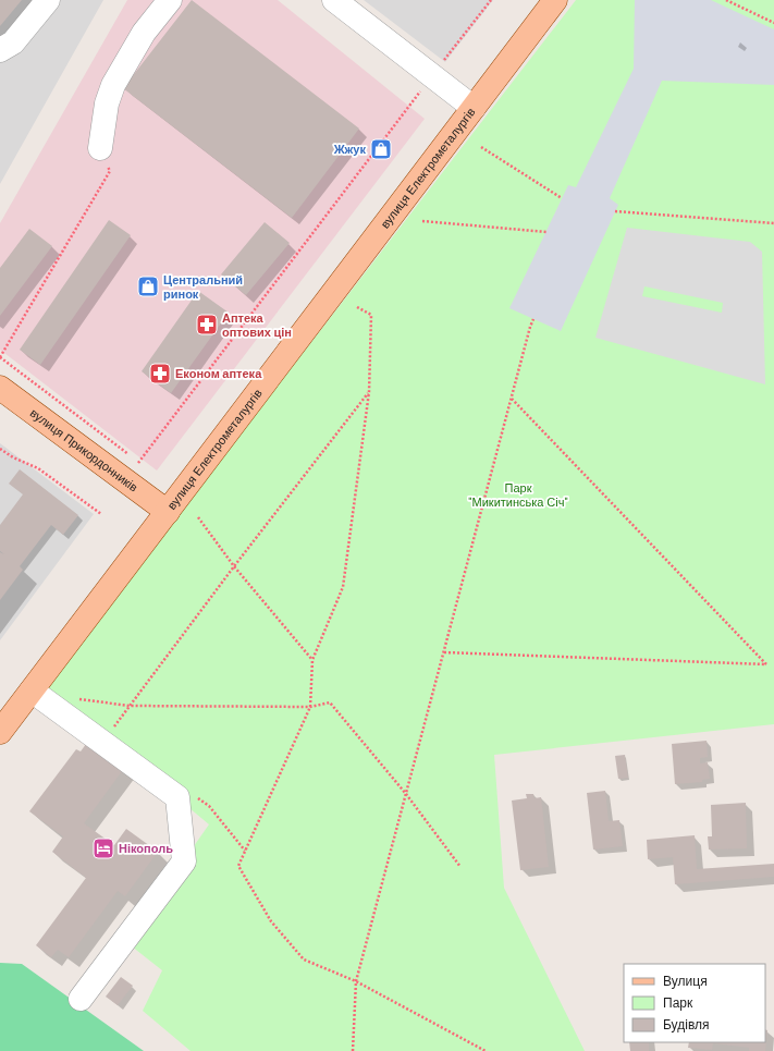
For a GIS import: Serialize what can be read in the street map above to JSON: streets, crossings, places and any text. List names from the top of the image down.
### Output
{
  "streets": {
    "main road": ["вулиця Електрометалургів", "вулиця Прикордонників"]
  },
  "crossings": [
    ["вулиця Електрометалургів", "вулиця Прикордонників"]
  ],
  "parks": ["Парк \"Микитинська Січ\""],
  "places": {
    "shop": ["Жжук", "Центральний ринок"],
    "pharmacy": ["Аптека оптових цін", "Економ аптека"],
    "hotel": ["Нікополь"]
  },
  "legend": ["Вулиця", "Парк", "Будівля"]
}
